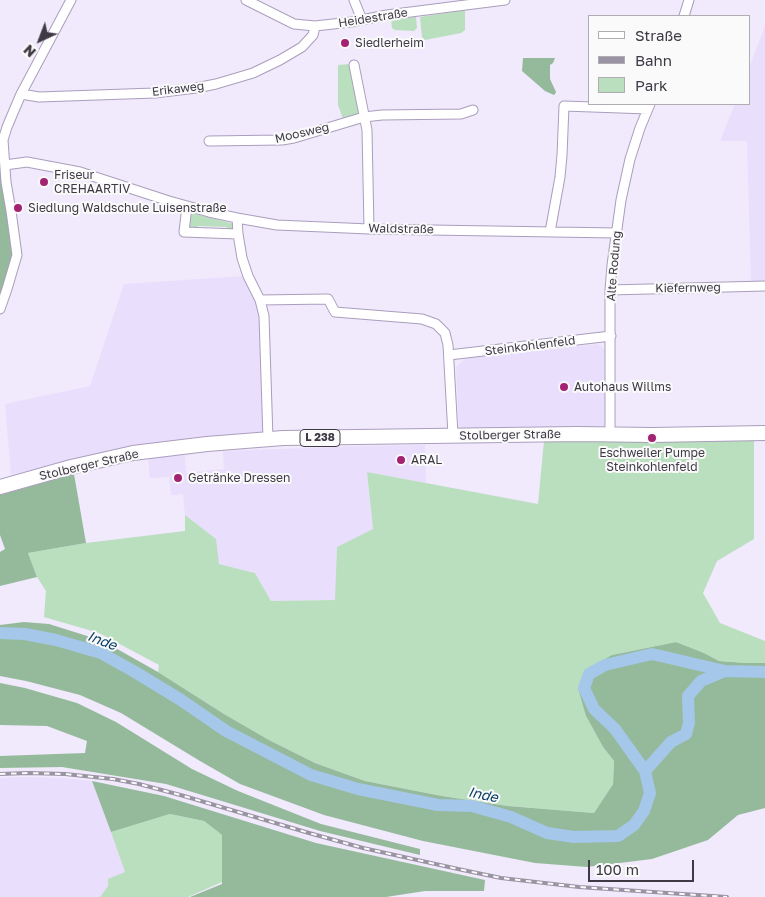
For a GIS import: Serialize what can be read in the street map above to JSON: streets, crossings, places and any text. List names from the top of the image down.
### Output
{
  "streets": {
    "main road": ["Stolberger Straße", "L 238"],
    "street": [
      "Heidestraße",
      "Erikaweg",
      "Moosweg",
      "Waldstraße",
      "Alte Rodung",
      "Kiefernweg",
      "Steinkohlenfeld"
    ]
  },
  "crossings": [
    ["Heidestraße", "Erikaweg"],
    ["Waldstraße", "Alte Rodung"],
    ["Alte Rodung", "Kiefernweg"],
    ["Alte Rodung", "Steinkohlenfeld"],
    ["Alte Rodung", "Stolberger Straße"]
  ],
  "water": ["Inde"],
  "places": [
    "Siedlerheim",
    "Friseur CREHAARTIV",
    "Siedlung Waldschule Luisenstraße",
    "Autohaus Willms",
    "Eschweiler Pumpe Steinkohlenfeld",
    "ARAL",
    "Getränke Dressen"
  ],
  "legend": ["Straße", "Bahn", "Park"],
  "scale_bar": "100 m",
  "north": "bottom left"
}
